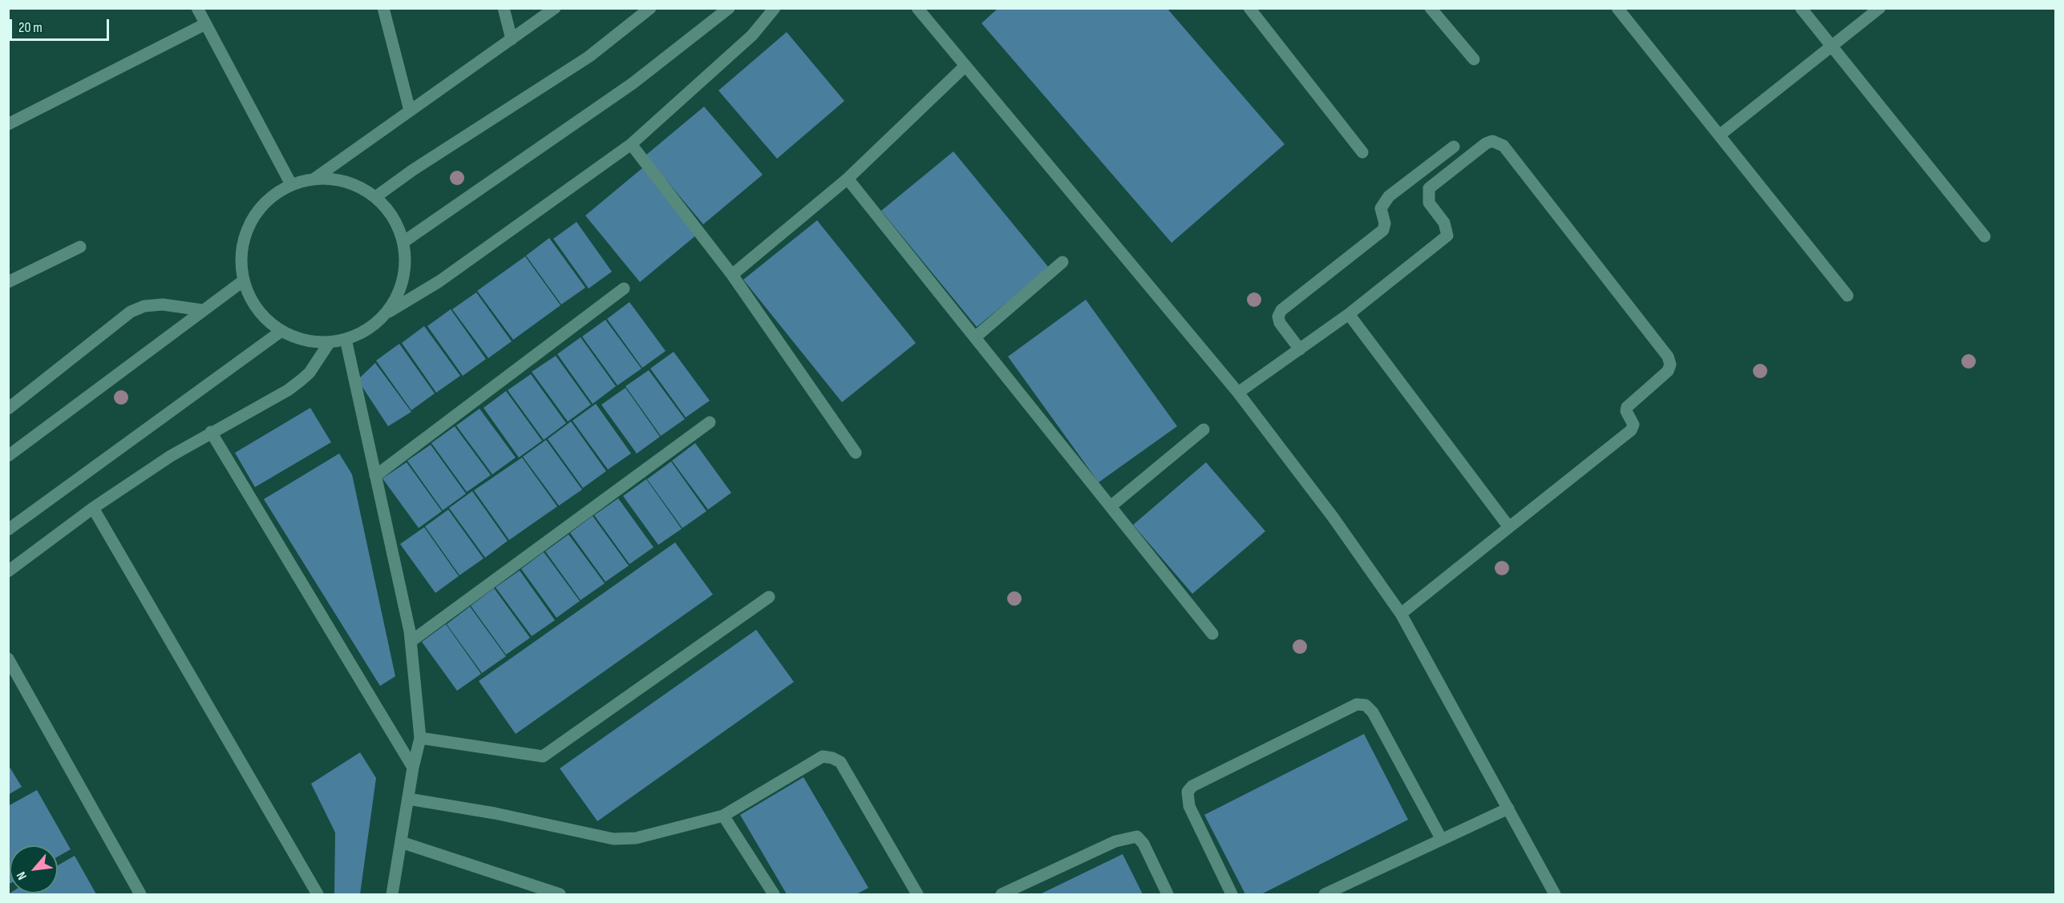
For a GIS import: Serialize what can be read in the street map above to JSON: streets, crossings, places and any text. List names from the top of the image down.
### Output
{
  "scale_bar": "20 m",
  "north": "bottom left"
}
